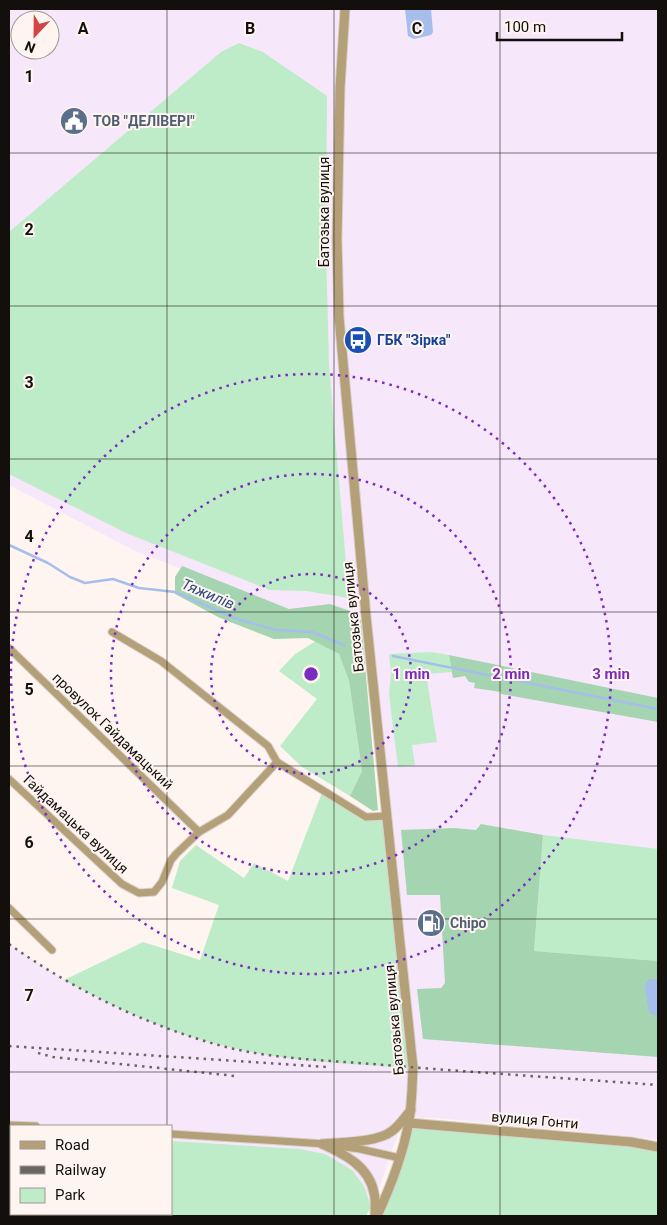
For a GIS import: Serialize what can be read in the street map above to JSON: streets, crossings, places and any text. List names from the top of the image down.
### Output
{
  "streets": {
    "street": [
      "Батозька вулиця",
      "провулок Гайдамацький",
      "Гайдамацька вулиця",
      "вулиця Гонти"
    ]
  },
  "crossings": [
    ["Батозька вулиця", "вулиця Гонти"],
    ["провулок Гайдамацький", "Гайдамацька вулиця"]
  ],
  "water": ["Тяжилів"],
  "places": {
    "public building": ["ТОВ \"ДЕЛІВЕРІ\""],
    "bus stop": ["ГБК \"Зірка\""],
    "fuel station": ["Chipo"]
  },
  "legend": ["Road", "Railway", "Park"],
  "scale_bar": "100 m",
  "north": "bottom",
  "grid": {
    "columns": ["A", "B", "C"],
    "rows": [
      "1",
      "2",
      "3",
      "4",
      "5",
      "6",
      "7"
    ]
  },
  "rings": ["1 min", "2 min", "3 min"]
}
